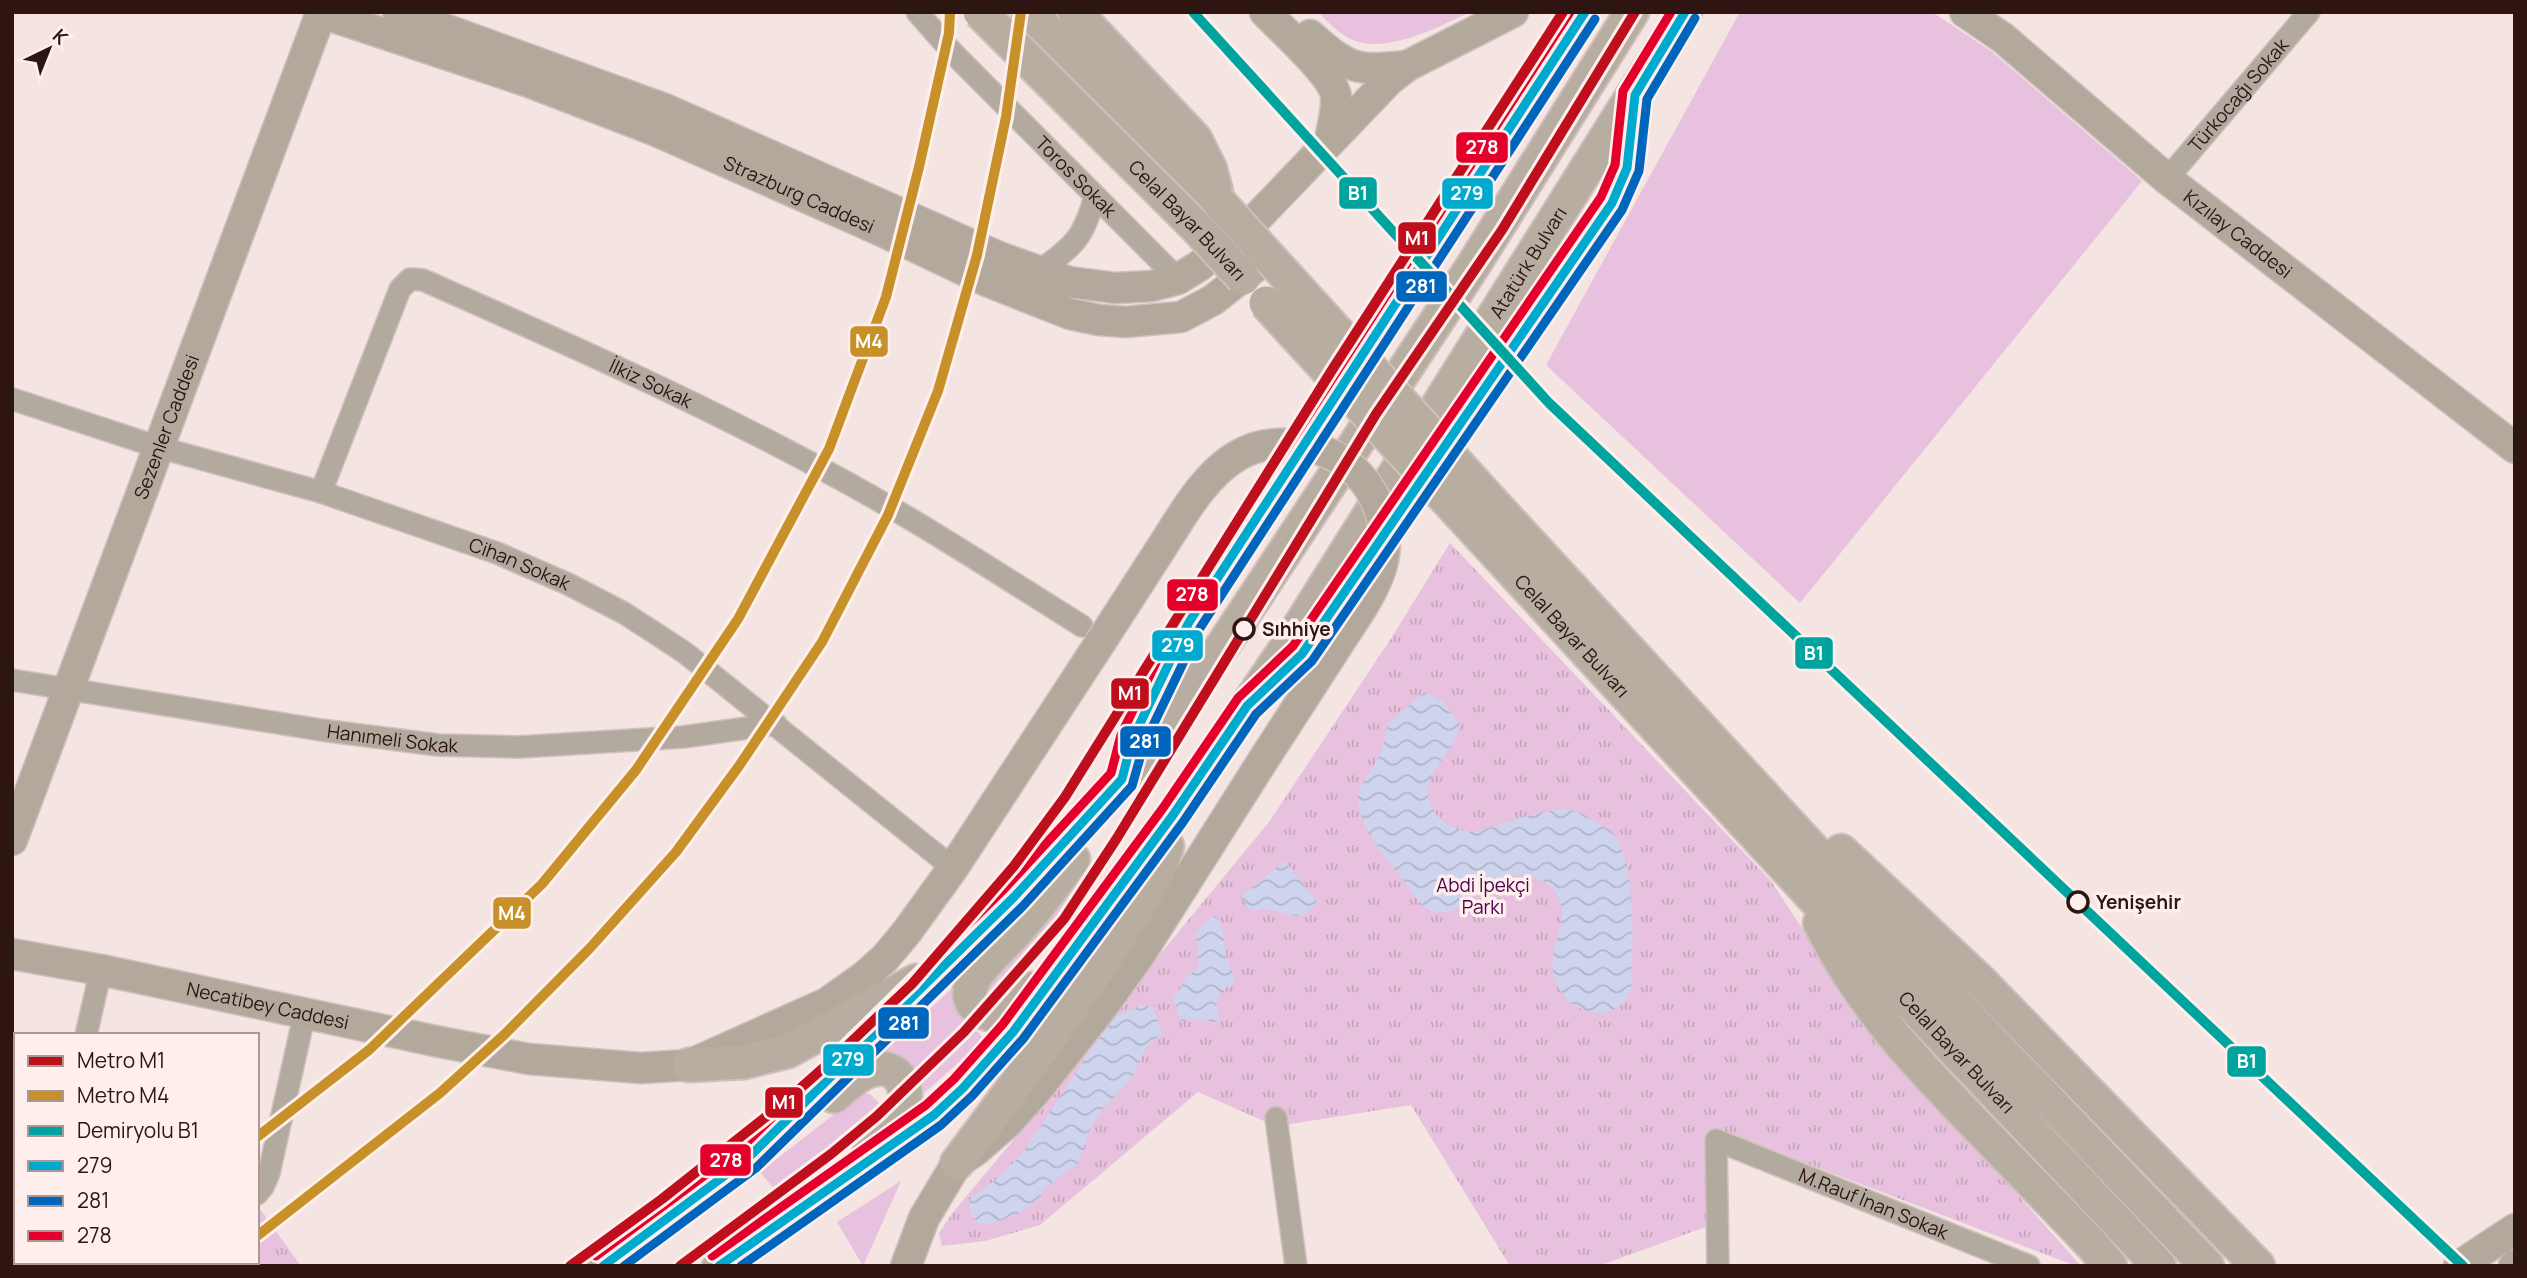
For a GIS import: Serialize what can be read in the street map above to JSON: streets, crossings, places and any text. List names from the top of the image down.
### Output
{
  "streets": {
    "main road": [
      "Strazburg Caddesi",
      "Celal Bayar Bulvarı",
      "Kızılay Caddesi",
      "Atatürk Bulvarı",
      "Sezenler Caddesi",
      "Necatibey Caddesi"
    ],
    "street": [
      "Türkocağı Sokak",
      "Toros Sokak",
      "İlkiz Sokak",
      "Cihan Sokak",
      "Hanımeli Sokak",
      "M.Rauf İnan Sokak"
    ]
  },
  "crossings": [
    ["Türkocağı Sokak", "Kızılay Caddesi"],
    ["Toros Sokak", "Strazburg Caddesi"],
    ["Strazburg Caddesi", "Celal Bayar Bulvarı"],
    ["Strazburg Caddesi", "Sezenler Caddesi"],
    ["İlkiz Sokak", "Cihan Sokak"],
    ["Sezenler Caddesi", "Cihan Sokak"],
    ["Sezenler Caddesi", "Hanımeli Sokak"],
    ["Cihan Sokak", "Hanımeli Sokak"]
  ],
  "parks": ["Abdi İpekçi Parkı"],
  "places": ["Sıhhiye", "Yenişehir"],
  "lines": [
    "metro line M1",
    "metro line M4",
    "rail line B1",
    "transit line 279",
    "transit line 278",
    "transit line 281"
  ],
  "legend": [
    "Metro M1",
    "Metro M4",
    "Demiryolu B1",
    "279",
    "281",
    "278"
  ],
  "north": "top right"
}
